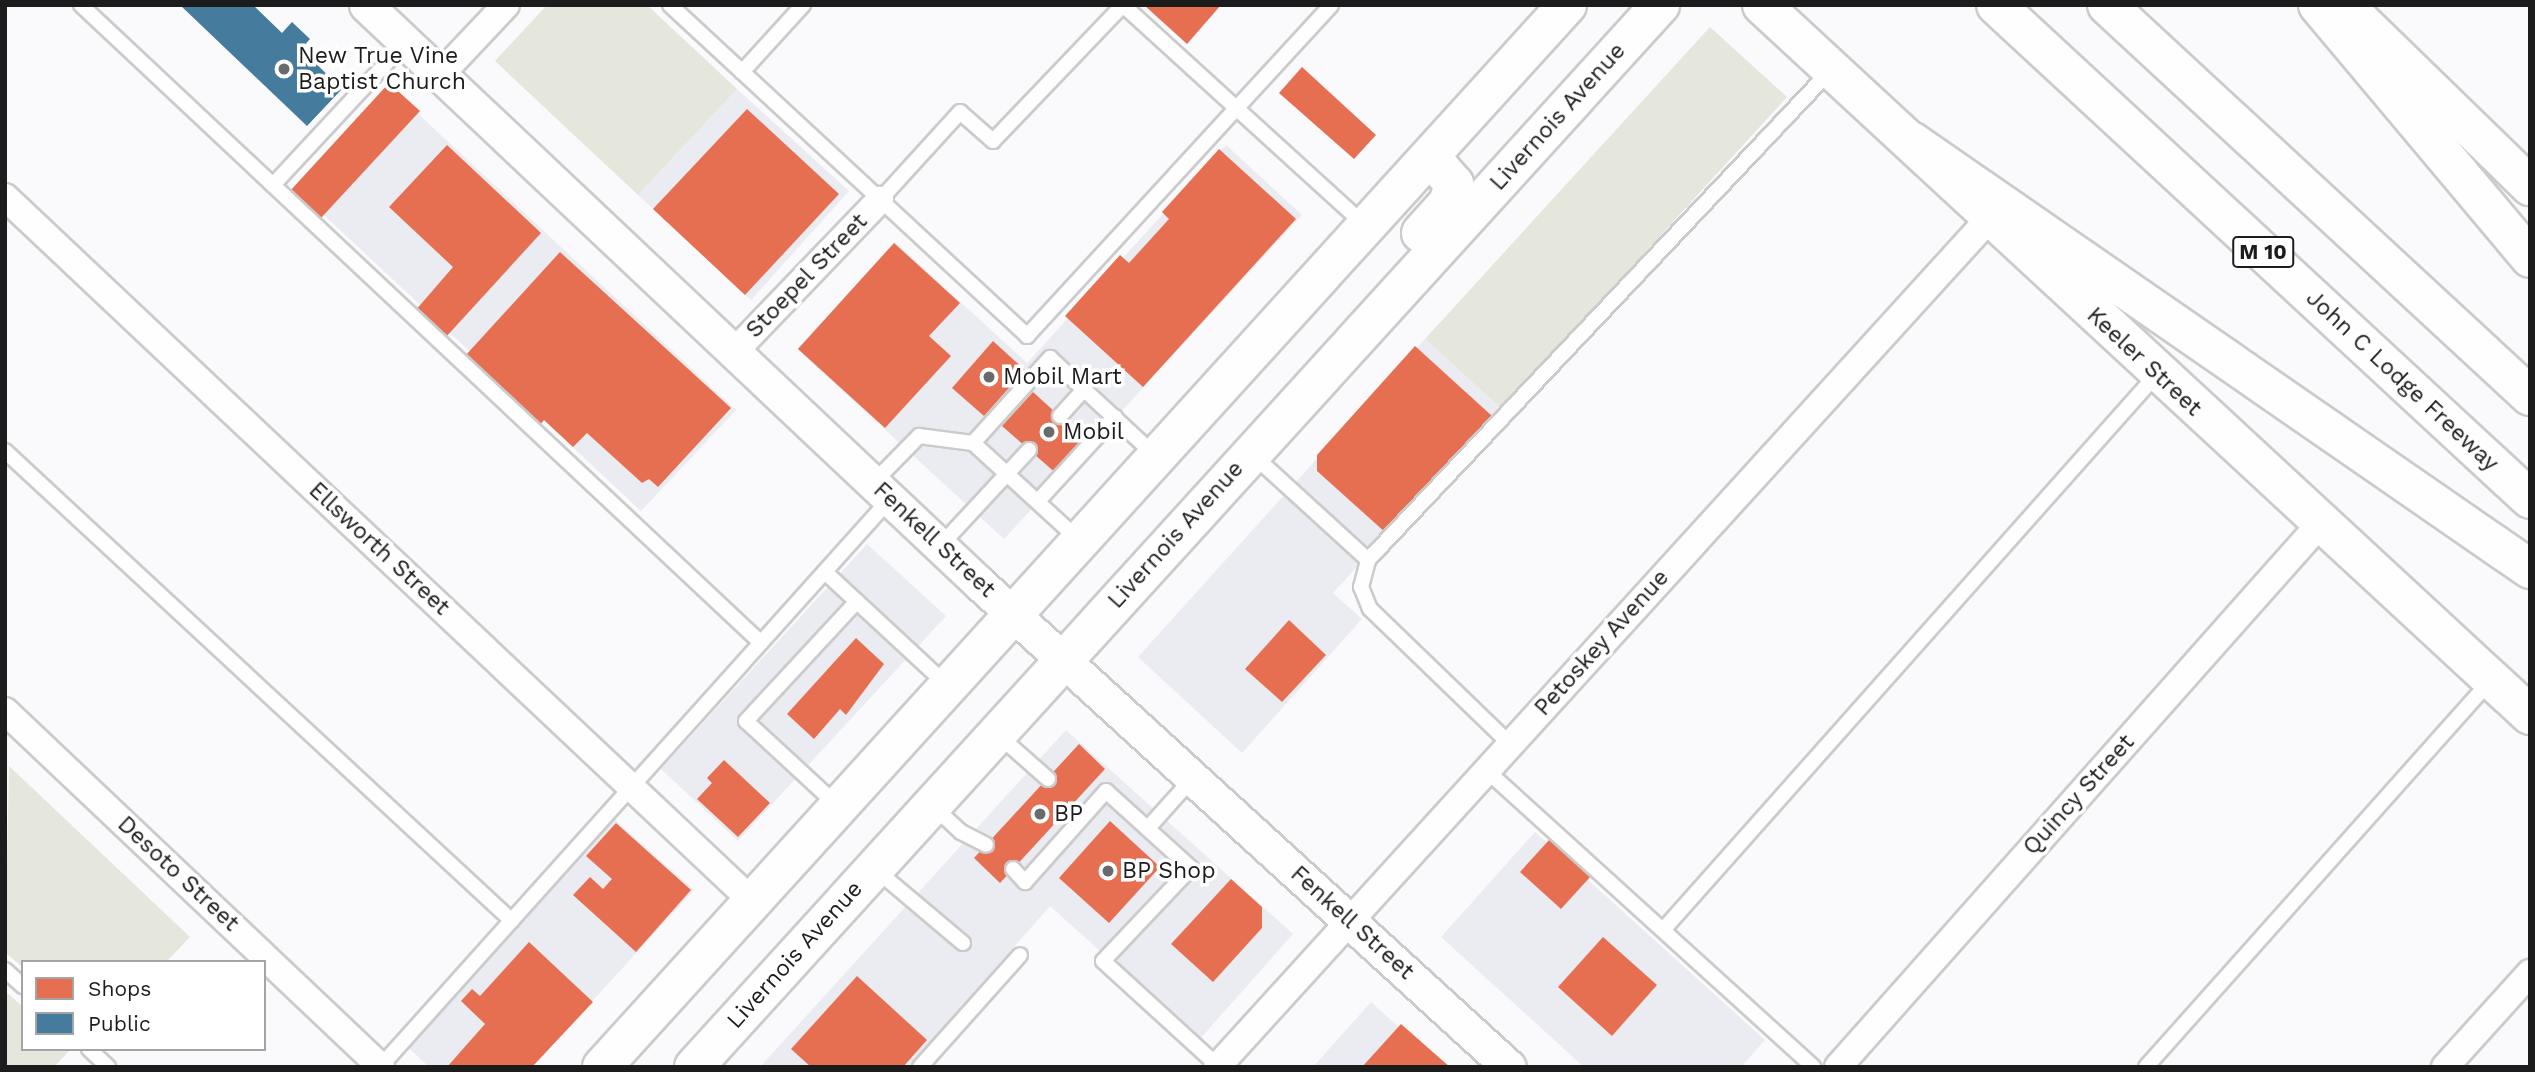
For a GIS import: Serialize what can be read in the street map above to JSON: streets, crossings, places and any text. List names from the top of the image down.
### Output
{
  "streets": {
    "main road": [
      "Livernois Avenue",
      "M 10",
      "Keeler Street",
      "John C Lodge Freeway"
    ],
    "street": [
      "Stoepel Street",
      "Fenkell Street",
      "Ellsworth Street",
      "Petoskey Avenue",
      "Quincy Street",
      "Desoto Street"
    ]
  },
  "crossings": [
    ["Livernois Avenue", "Fenkell Street"],
    ["Stoepel Street", "Fenkell Street"],
    ["Keeler Street", "Petoskey Avenue"],
    ["Keeler Street", "Quincy Street"],
    ["Fenkell Street", "Petoskey Avenue"]
  ],
  "places": [
    "New True Vine Baptist Church",
    "Mobil Mart",
    "Mobil",
    "BP",
    "BP Shop"
  ],
  "legend": ["Shops", "Public"]
}
